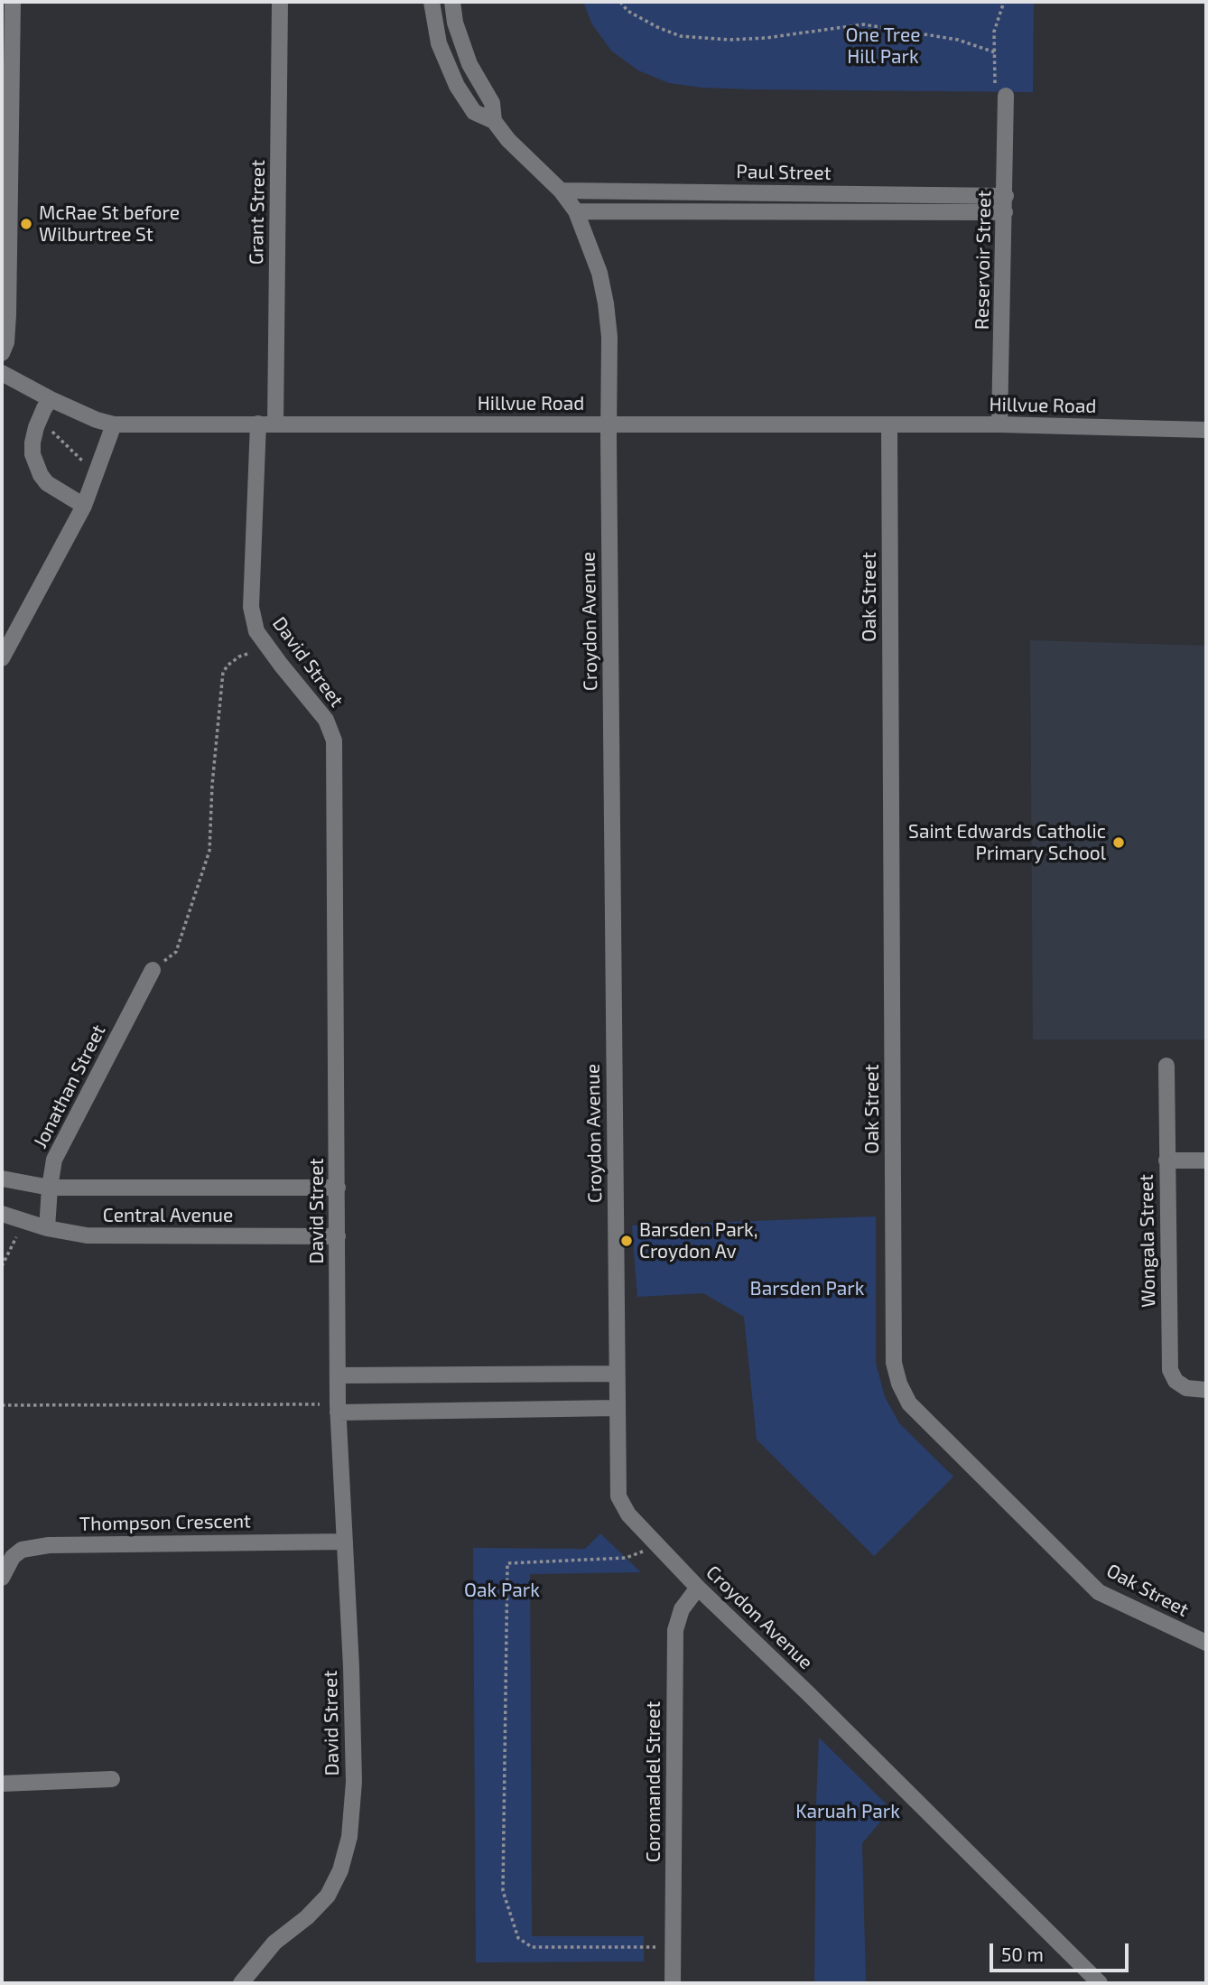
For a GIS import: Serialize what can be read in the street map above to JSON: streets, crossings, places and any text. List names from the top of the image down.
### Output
{
  "streets": {
    "street": [
      "Paul Street",
      "Grant Street",
      "Reservoir Street",
      "Hillvue Road",
      "Oak Street",
      "Croydon Avenue",
      "David Street",
      "Jonathan Street",
      "Central Avenue",
      "Wongala Street",
      "Thompson Crescent",
      "Coromandel Street"
    ]
  },
  "crossings": [
    ["Paul Street", "Reservoir Street"],
    ["Paul Street", "Croydon Avenue"],
    ["Grant Street", "Hillvue Road"],
    ["Reservoir Street", "Hillvue Road"],
    ["Hillvue Road", "Oak Street"],
    ["Hillvue Road", "Croydon Avenue"],
    ["Hillvue Road", "David Street"],
    ["Croydon Avenue", "Coromandel Street"],
    ["David Street", "Central Avenue"],
    ["David Street", "Thompson Crescent"],
    ["Jonathan Street", "Central Avenue"]
  ],
  "parks": [
    "One Tree Hill Park",
    "Barsden Park",
    "Oak Park",
    "Karuah Park"
  ],
  "places": ["McRae St before Wilburtree St", "Saint Edwards Catholic Primary School", "Barsden Park, Croydon Av"],
  "scale_bar": "50 m"
}
